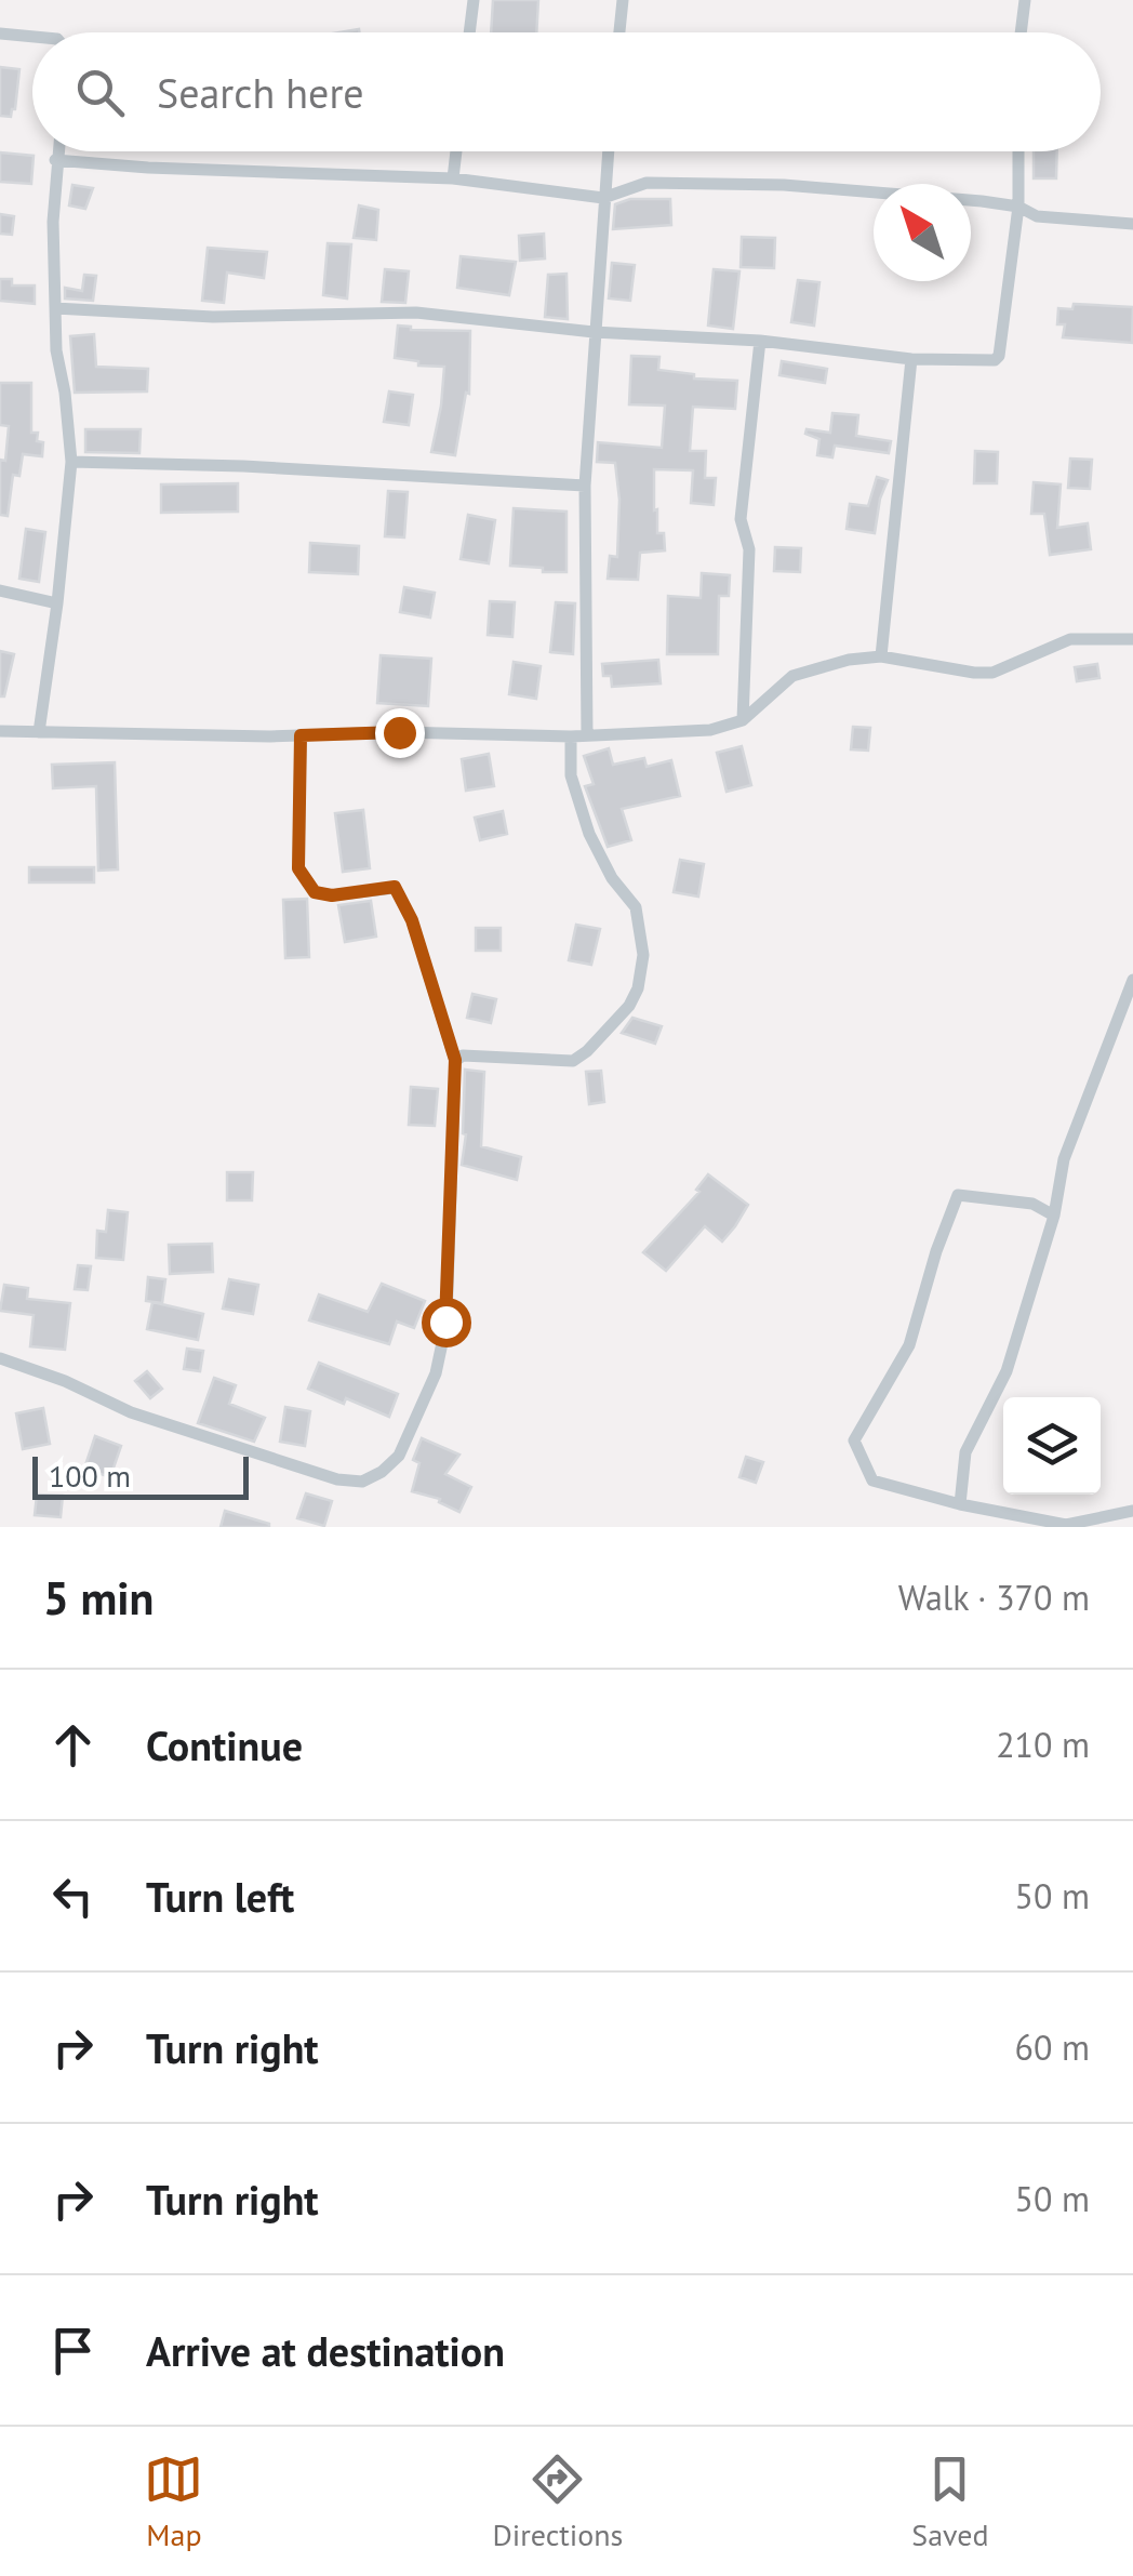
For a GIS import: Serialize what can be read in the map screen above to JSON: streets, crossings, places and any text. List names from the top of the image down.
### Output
{
  "scale_bar": "100 m",
  "north": "top left",
  "page": {
    "search": "Search here",
    "scale": "100 m",
    "heading": ["5 min", "Walk · 370 m"],
    "list": [
      ["Continue", "210 m"],
      ["Turn left", "50 m"],
      ["Turn right", "60 m"],
      ["Turn right", "50 m"],
      "Arrive at destination"
    ],
    "nav": ["Map", "Directions", "Saved"]
  }
}
